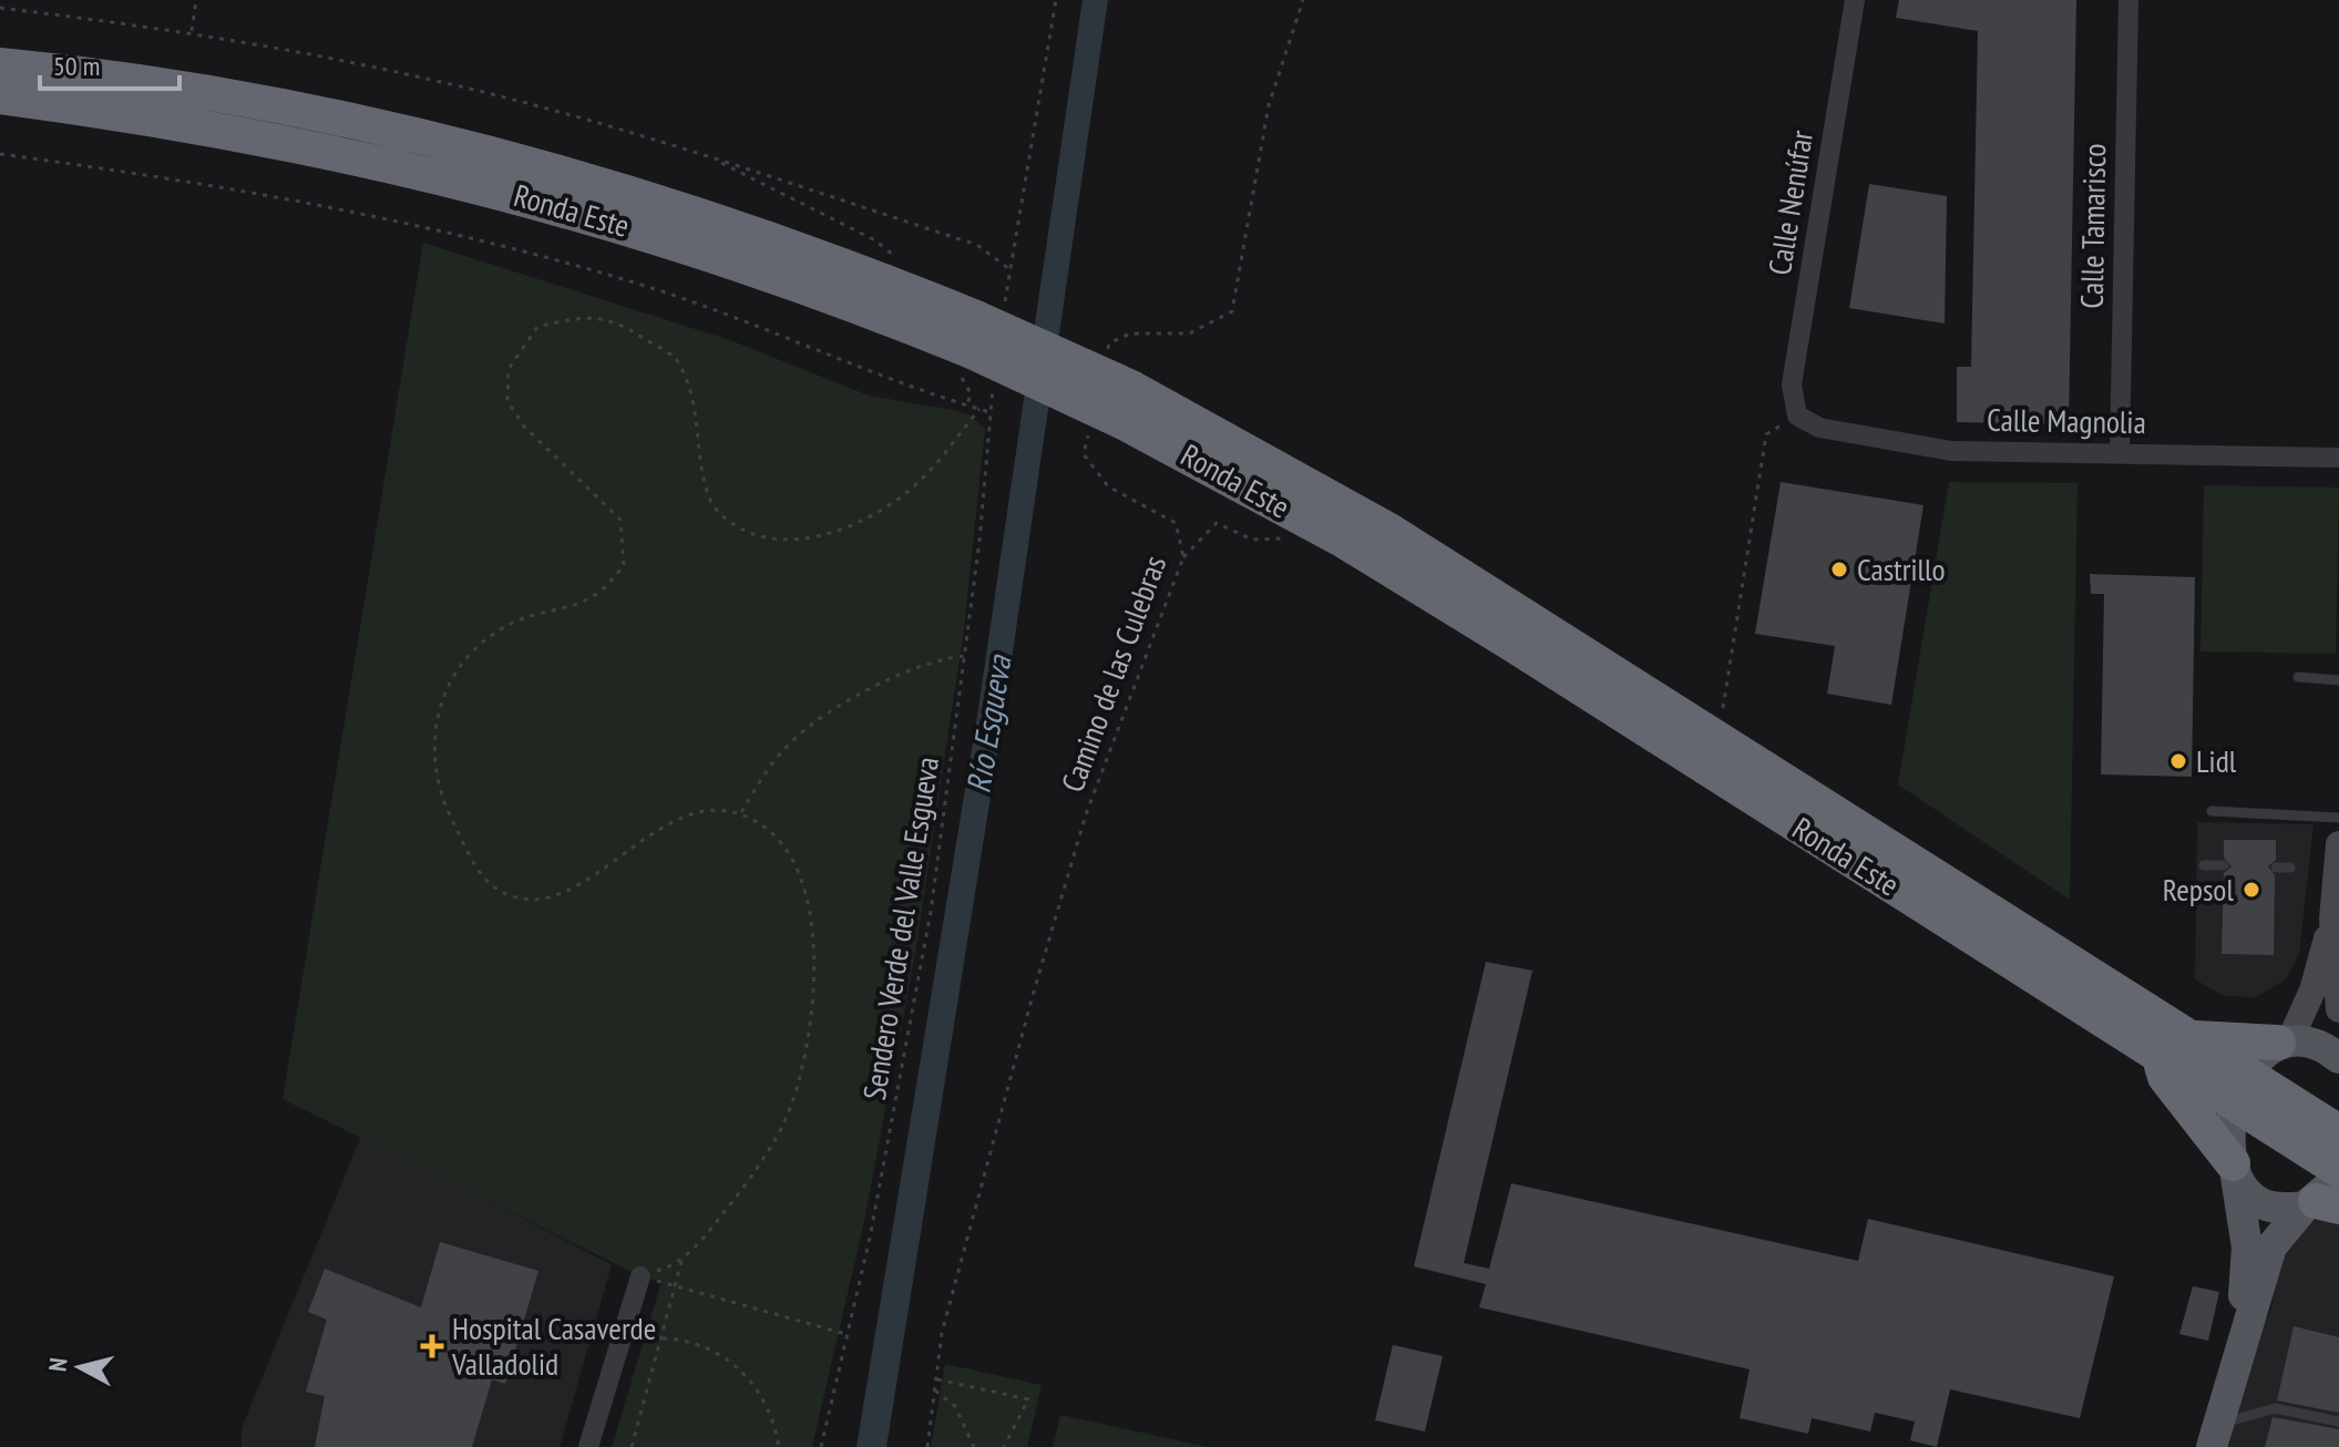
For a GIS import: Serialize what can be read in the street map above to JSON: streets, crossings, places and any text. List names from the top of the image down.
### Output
{
  "streets": {
    "highway": ["Ronda Este"],
    "street": ["Calle Nenúfar", "Calle Tamarisco", "Calle Magnolia"],
    "path": ["Camino de las Culebras", "Sendero Verde del Valle Esgueva"]
  },
  "crossings": [
    ["Calle Nenúfar", "Calle Magnolia"],
    ["Ronda Este", "Camino de las Culebras"],
    ["Calle Tamarisco", "Calle Magnolia"]
  ],
  "water": ["Río Esgueva"],
  "places": {
    "other": ["Castrillo", "Lidl", "Repsol"],
    "health": ["Hospital Casaverde Valladolid"]
  },
  "scale_bar": "50 m",
  "north": "left"
}
